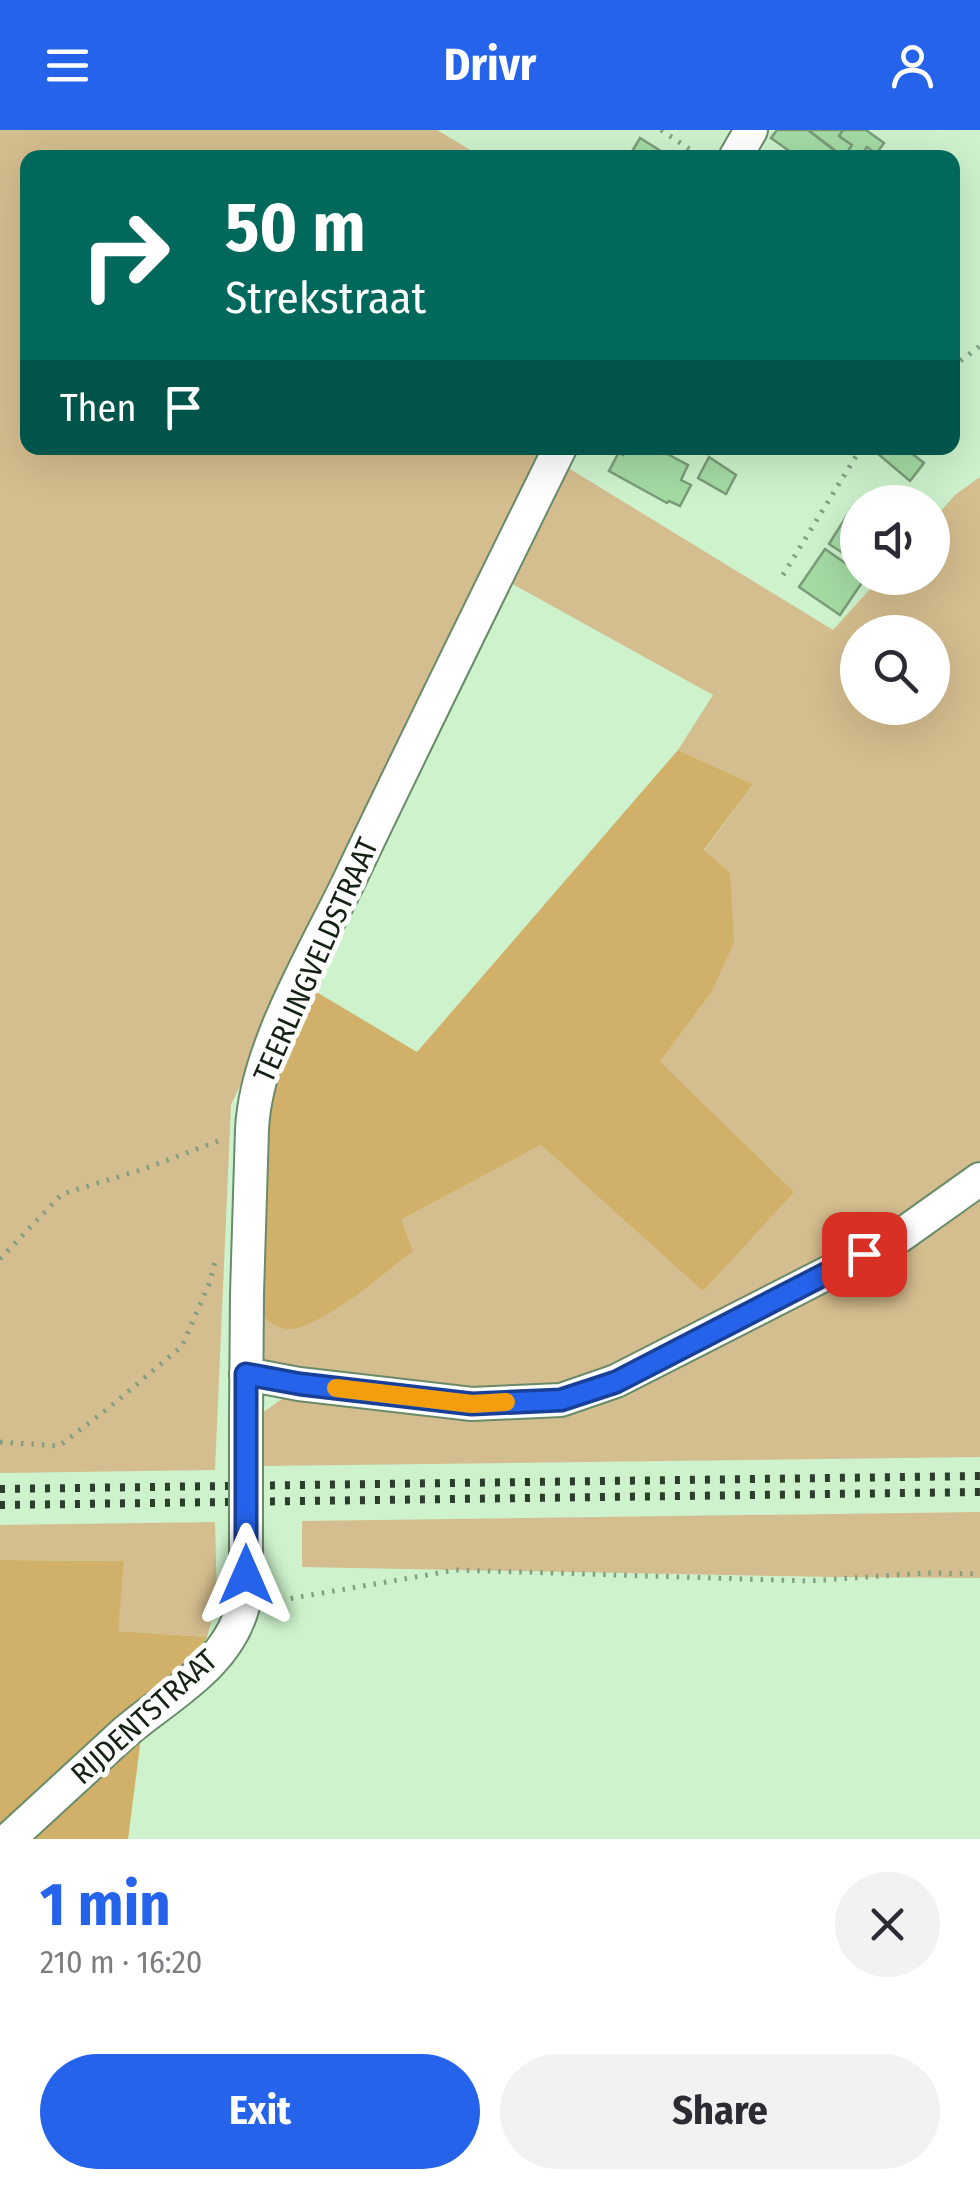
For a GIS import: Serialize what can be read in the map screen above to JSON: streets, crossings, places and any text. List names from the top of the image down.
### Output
{
  "streets": {
    "street": ["TEERLINGVELDSTRAAT", "RIJDENTSTRAAT"]
  },
  "crossings": [
    ["TEERLINGVELDSTRAAT", "RIJDENTSTRAAT"]
  ],
  "page": {
    "header": "Drivr",
    "turn": ["50 m", "Strekstraat"],
    "then": "Then",
    "heading": ["1 min", "210 m · 16:20"],
    "buttons": ["Exit", "Share"]
  }
}
